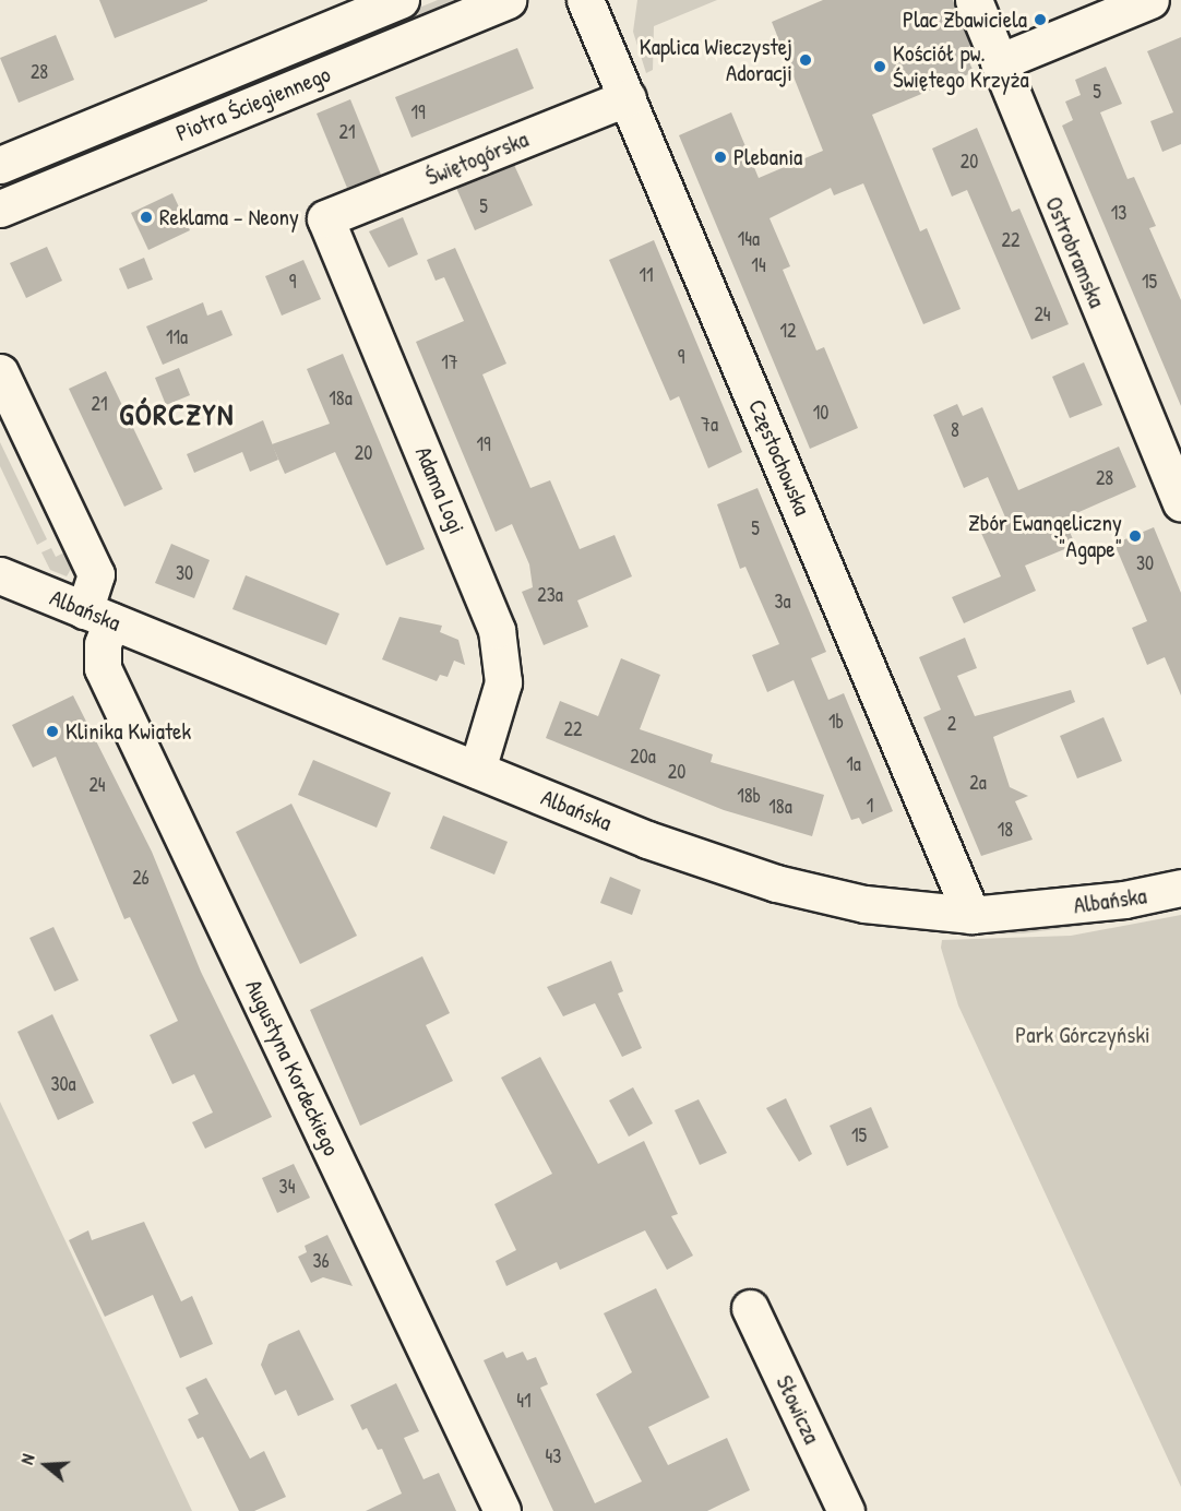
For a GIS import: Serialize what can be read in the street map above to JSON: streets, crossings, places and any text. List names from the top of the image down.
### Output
{
  "streets": {
    "street": [
      "Piotra Ściegiennego",
      "Świętogórska",
      "Ostrobramska",
      "Częstochowska",
      "Adama Logi",
      "Albańska",
      "Augustyna Kordeckiego",
      "Słowicza"
    ]
  },
  "crossings": [
    ["Świętogórska", "Częstochowska"],
    ["Świętogórska", "Adama Logi"],
    ["Częstochowska", "Albańska"],
    ["Adama Logi", "Albańska"],
    ["Albańska", "Augustyna Kordeckiego"]
  ],
  "districts": ["GÓRCZYN"],
  "parks": ["Park Górczyński"],
  "places": [
    "Plac Zbawiciela",
    "Kaplica Wieczystej Adoracji",
    "Kościół pw. Świętego Krzyża",
    "Plebania",
    "Reklama – Neony",
    "Zbór Ewangeliczny \"Agape\"",
    "Klinika Kwiatek"
  ],
  "house_numbers": [
    "28",
    "5",
    "19",
    "21",
    "20",
    "5",
    "13",
    "14a",
    "22",
    "14",
    "11",
    "9",
    "15",
    "24",
    "12",
    "11a",
    "9",
    "17",
    "18a",
    "21",
    "10",
    "7a",
    "8",
    "19",
    "20",
    "28",
    "5",
    "30",
    "30",
    "23a",
    "3a",
    "1b",
    "2",
    "22",
    "20a",
    "1a",
    "20",
    "2a",
    "24",
    "18b",
    "1",
    "18a",
    "18",
    "26",
    "30a",
    "15",
    "34",
    "36",
    "41",
    "43"
  ],
  "north": "left"
}
